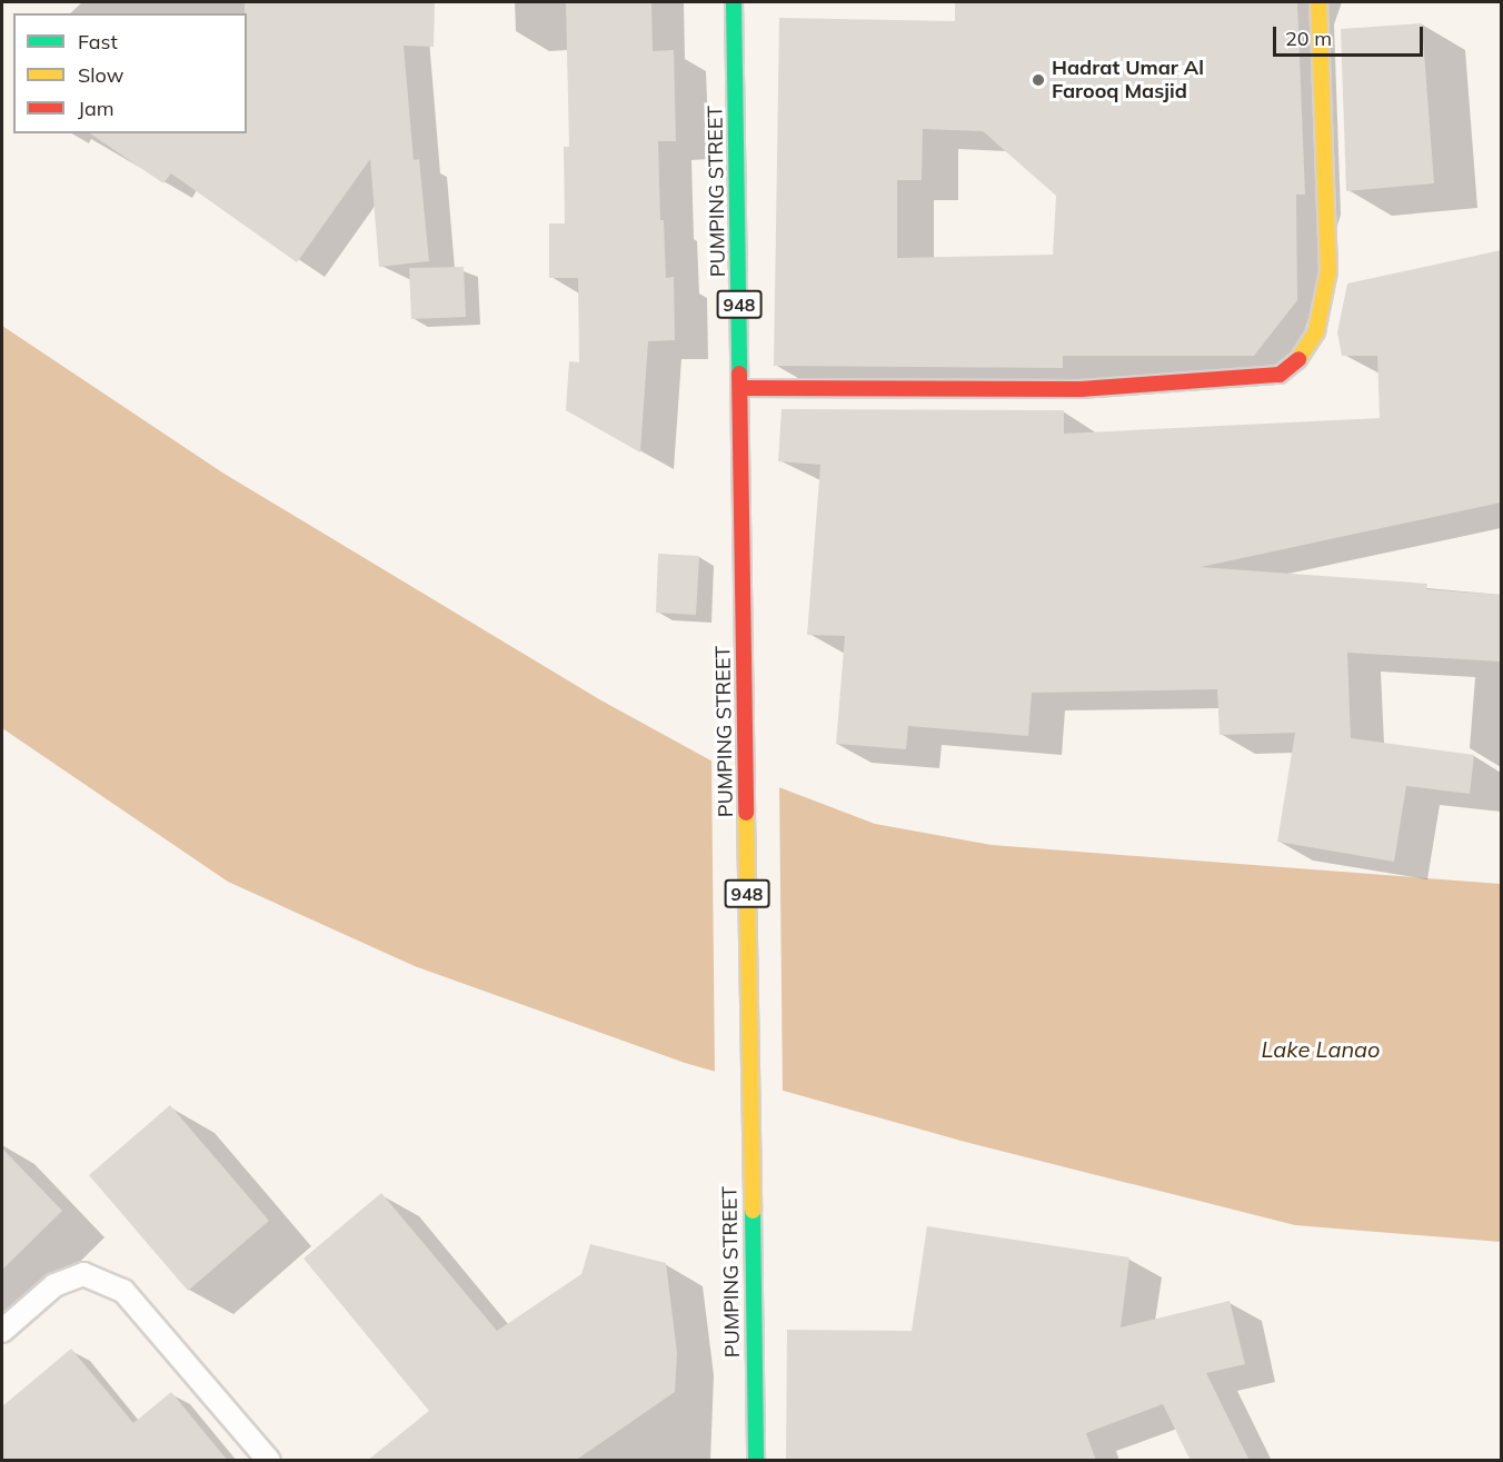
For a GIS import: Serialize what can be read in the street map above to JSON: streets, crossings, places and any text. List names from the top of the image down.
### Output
{
  "streets": {
    "main road": ["PUMPING STREET", "948"]
  },
  "water": ["Lake Lanao"],
  "places": ["Hadrat Umar Al Farooq Masjid"],
  "legend": ["Fast", "Slow", "Jam"],
  "scale_bar": "20 m"
}
